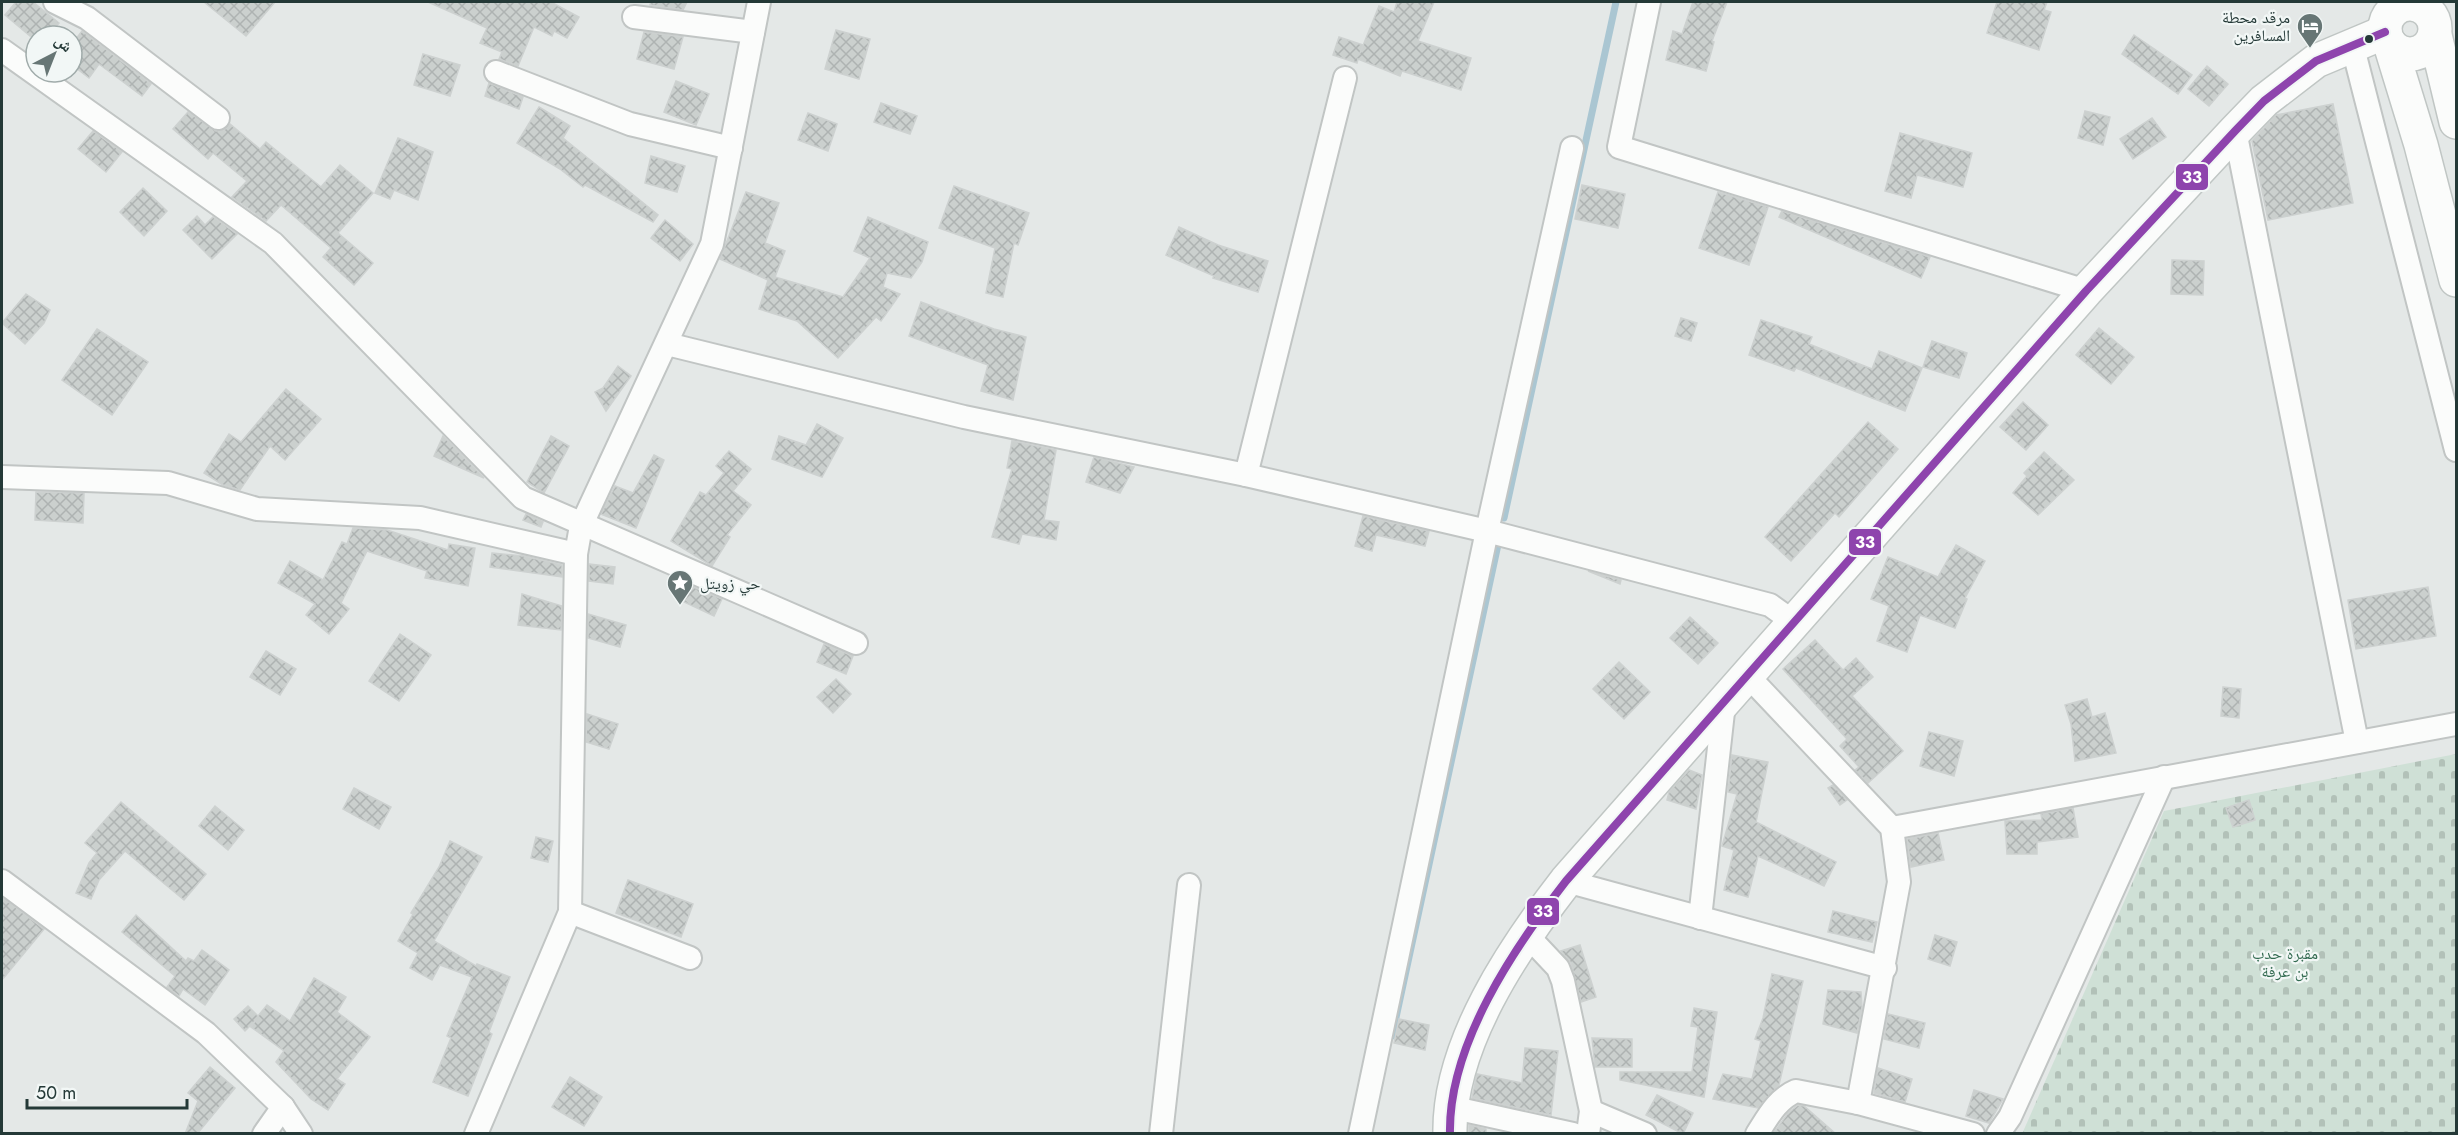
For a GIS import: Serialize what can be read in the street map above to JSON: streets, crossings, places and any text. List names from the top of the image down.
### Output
{
  "parks": ["مقبرة حدب بن عرفة"],
  "places": {
    "hotel": ["مرقد محطة المسافرين"],
    "place": ["حي زويتل"]
  },
  "lines": ["transit line 33"],
  "scale_bar": "50 m",
  "north": "top right"
}
